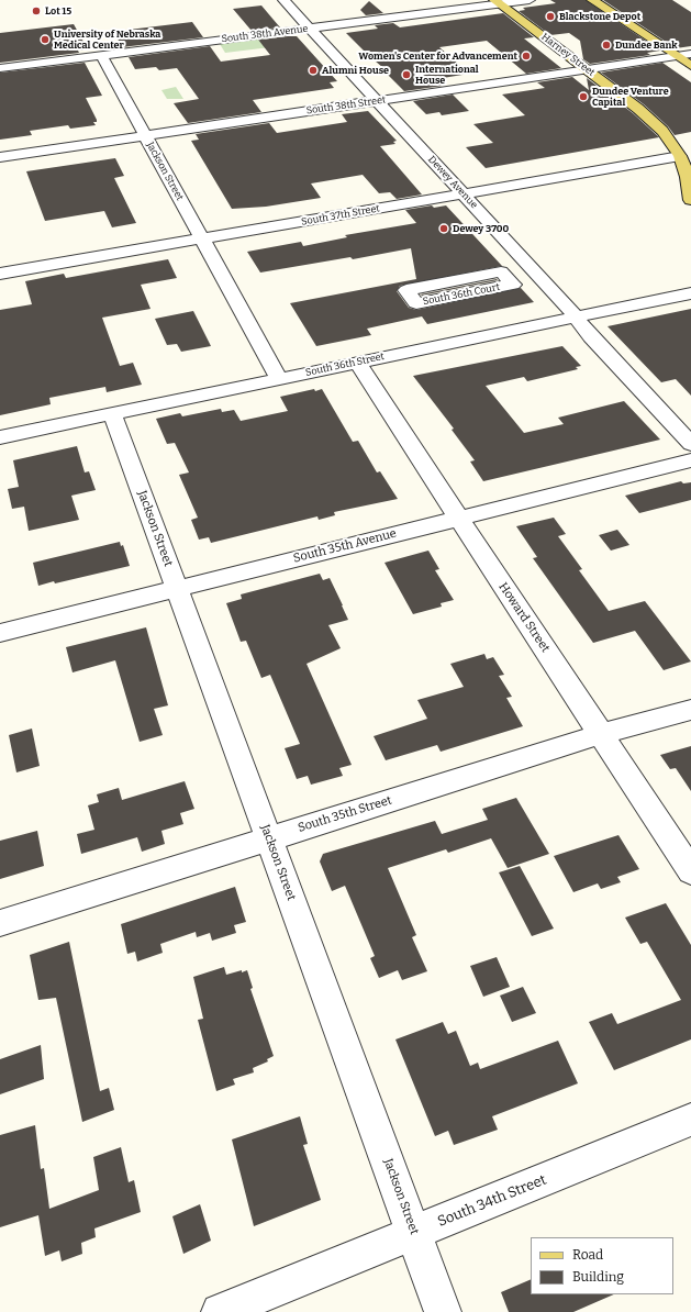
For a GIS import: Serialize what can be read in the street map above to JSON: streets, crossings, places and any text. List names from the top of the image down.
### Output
{
  "streets": {
    "main road": ["Harney Street"],
    "street": [
      "South 38th Avenue",
      "South 38th Street",
      "Jackson Street",
      "Dewey Avenue",
      "South 37th Street",
      "South 36th Court",
      "South 36th Street",
      "South 35th Avenue",
      "Howard Street",
      "South 35th Street",
      "South 34th Street"
    ]
  },
  "crossings": [
    ["South 38th Avenue", "Harney Street"],
    ["South 38th Avenue", "Jackson Street"],
    ["South 38th Avenue", "Dewey Avenue"],
    ["Harney Street", "South 38th Street"],
    ["Harney Street", "South 37th Street"],
    ["South 38th Street", "Jackson Street"],
    ["South 38th Street", "Dewey Avenue"],
    ["Jackson Street", "South 37th Street"],
    ["Jackson Street", "South 36th Street"],
    ["Jackson Street", "South 35th Avenue"],
    ["Jackson Street", "South 35th Street"],
    ["Jackson Street", "South 34th Street"],
    ["Dewey Avenue", "South 37th Street"],
    ["Dewey Avenue", "South 36th Court"],
    ["Dewey Avenue", "South 36th Street"],
    ["South 36th Street", "Howard Street"],
    ["South 35th Avenue", "Howard Street"],
    ["Howard Street", "South 35th Street"]
  ],
  "places": [
    "Lot 15",
    "Blackstone Depot",
    "University of Nebraska Medical Center",
    "Dundee Bank",
    "Women's Center for Advancement",
    "Alumni House",
    "International House",
    "Dundee Venture Capital",
    "Dewey 3700"
  ],
  "legend": ["Road", "Building"]
}
